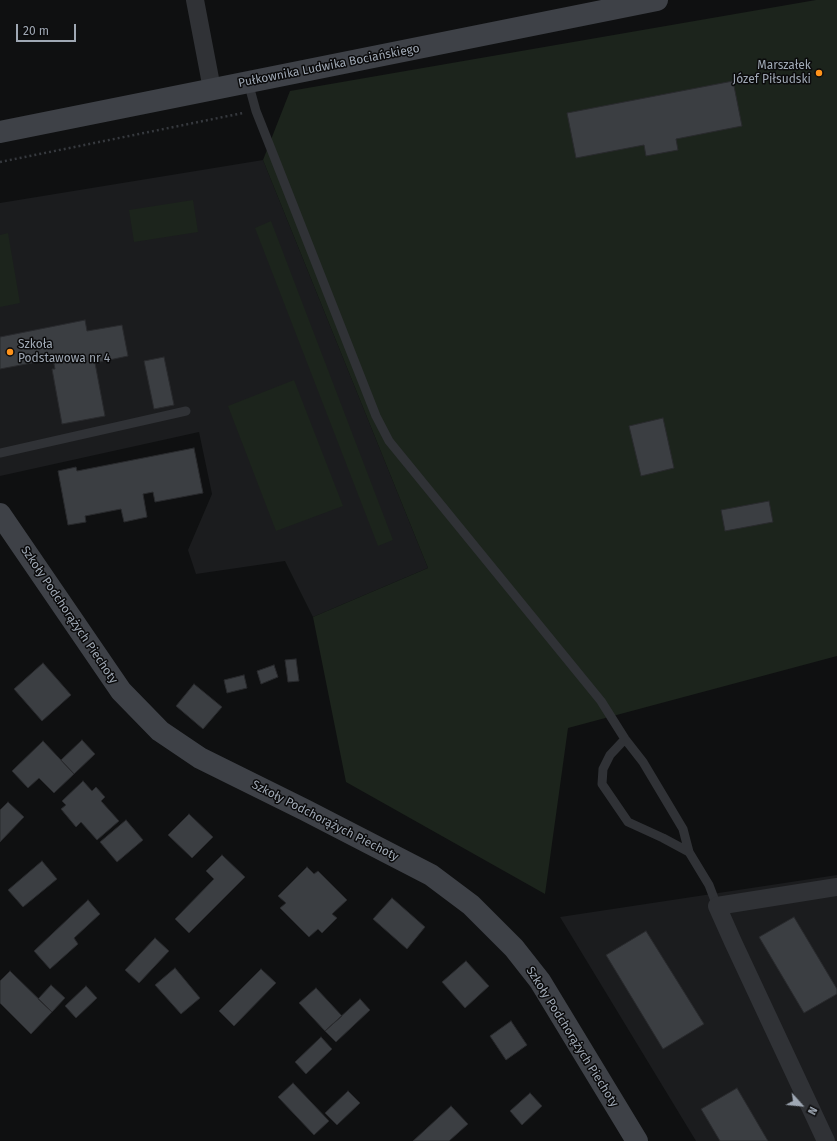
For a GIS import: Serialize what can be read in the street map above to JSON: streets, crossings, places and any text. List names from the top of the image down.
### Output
{
  "streets": {
    "street": ["Pułkownika Ludwika Bociańskiego", "Szkoły Podchorążych Piechoty"]
  },
  "places": ["Marszałek Józef Piłsudski", "Szkoła Podstawowa nr 4"],
  "scale_bar": "20 m",
  "north": "bottom right"
}
